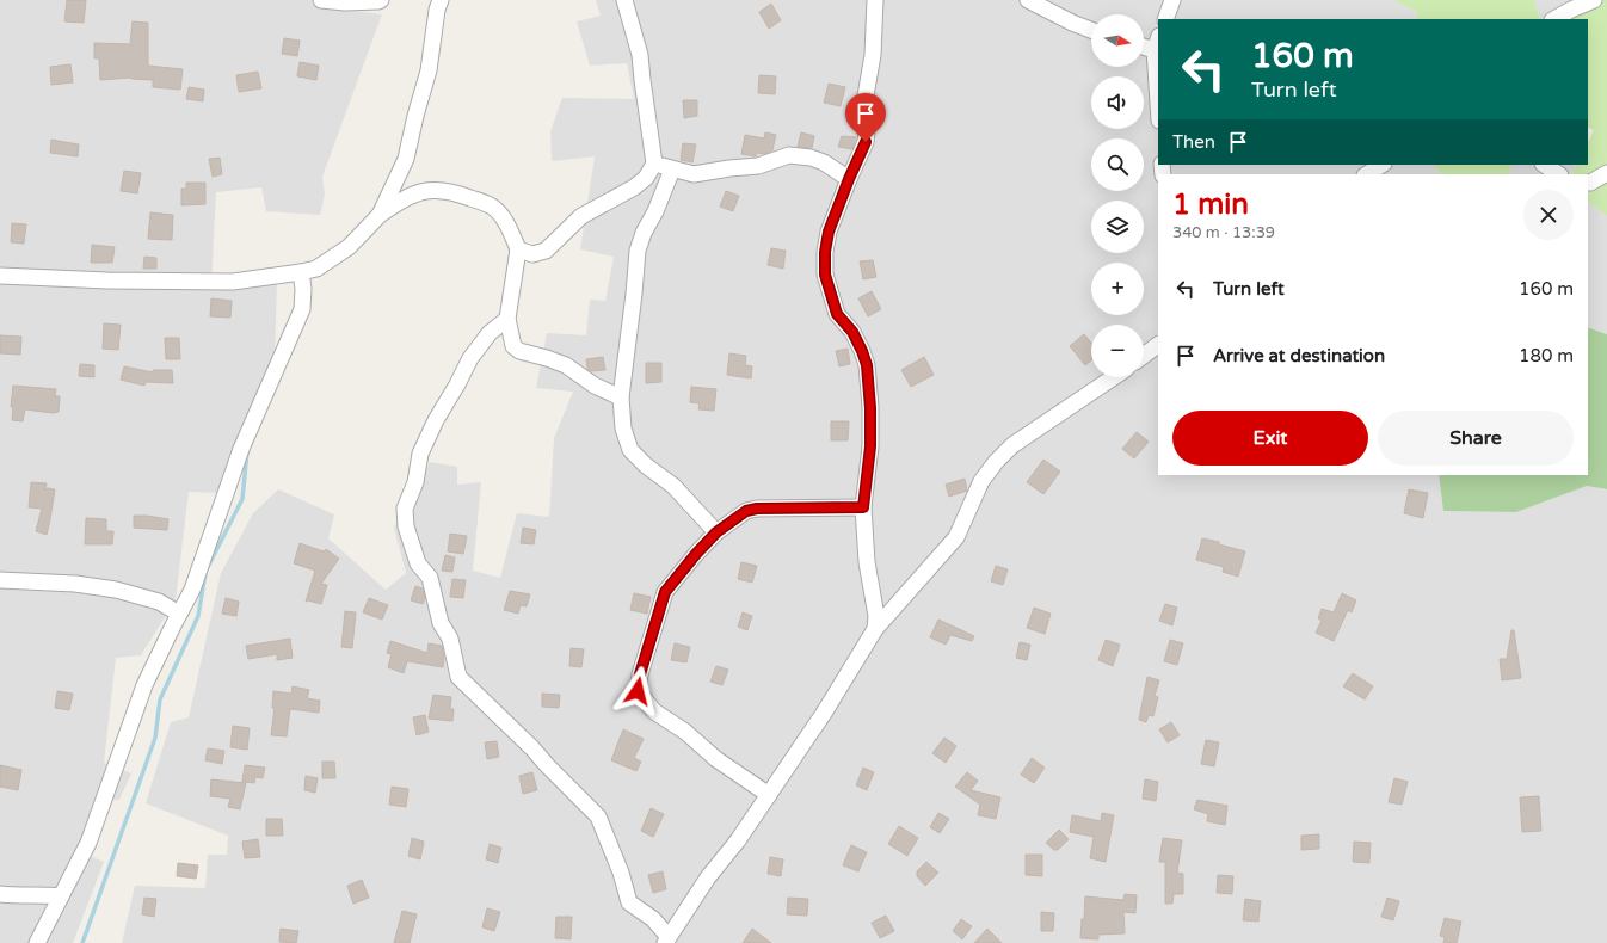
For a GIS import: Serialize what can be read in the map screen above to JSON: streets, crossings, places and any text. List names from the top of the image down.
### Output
{
  "north": "right",
  "page": {
    "map_buttons": ["+", "−"],
    "turn": ["160 m", "Turn left"],
    "then": "Then",
    "heading": ["1 min", "340 m · 13:39"],
    "list": [
      {
        "name": "Turn left",
        "value": "160 m"
      },
      {
        "name": "Arrive at destination",
        "value": "180 m"
      }
    ],
    "buttons": ["Exit", "Share"]
  }
}
